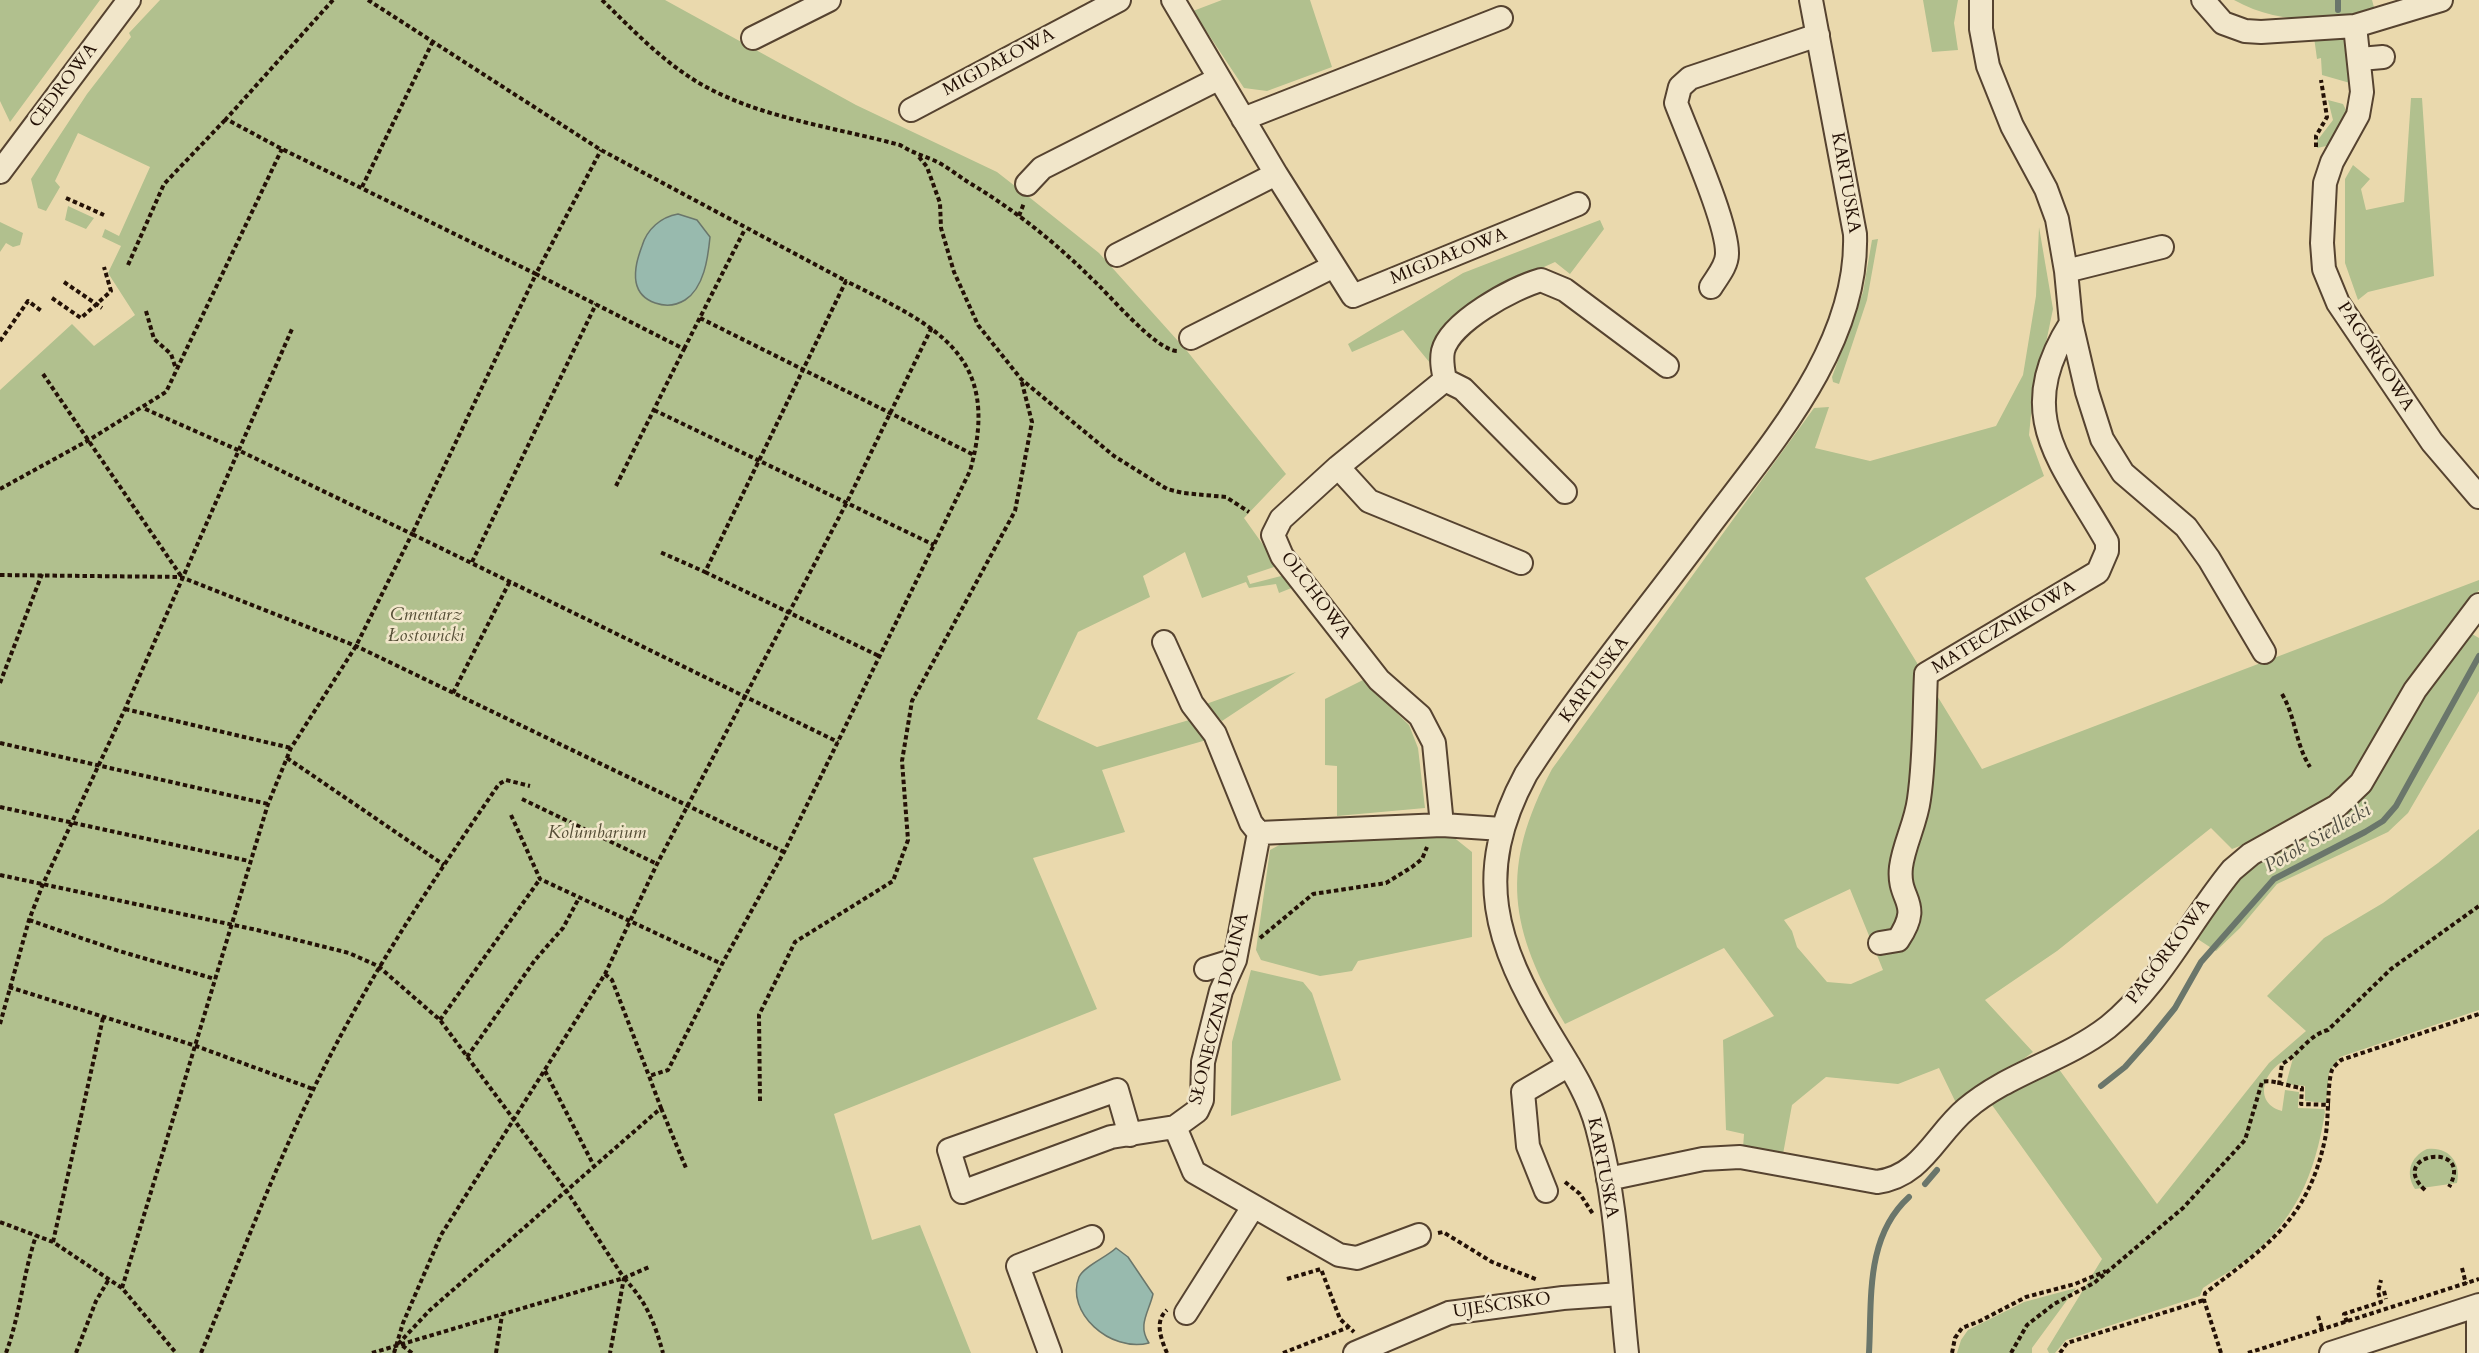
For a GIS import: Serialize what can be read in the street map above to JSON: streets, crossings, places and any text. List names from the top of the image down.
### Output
{
  "streets": {
    "street": [
      "MIGDAŁOWA",
      "CEDROWA",
      "KARTUSKA",
      "PAGÓRKOWA",
      "OLCHOWA",
      "MATECZNIKOWA",
      "SŁONECZNA DOLINA",
      "UJEŚCISKO"
    ]
  },
  "crossings": [
    ["KARTUSKA", "PAGÓRKOWA"],
    ["KARTUSKA", "UJEŚCISKO"]
  ],
  "water": ["Potok Siedlecki"],
  "parks": ["Cmentarz Łostowicki", "Kolumbarium"]
}
